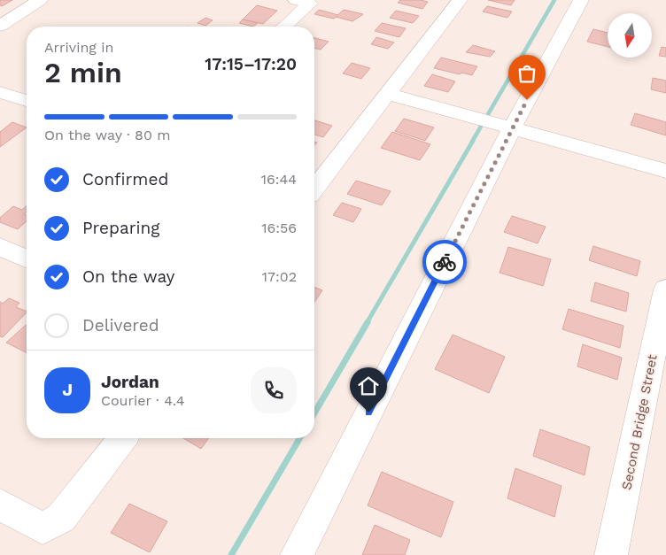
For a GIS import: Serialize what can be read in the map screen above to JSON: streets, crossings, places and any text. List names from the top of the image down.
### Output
{
  "streets": {
    "street": ["Second Bridge Street"]
  },
  "north": "bottom",
  "page": {
    "heading": ["2 min", "Arriving in", "17:15–17:20"],
    "panel": ["Jordan", "Courier · 4.4"],
    "bar": "On the way · 80 m",
    "list": [
      ["Confirmed", "16:44"],
      ["Preparing", "16:56"],
      ["On the way", "17:02"],
      "Delivered"
    ],
    "round": "J"
  }
}
